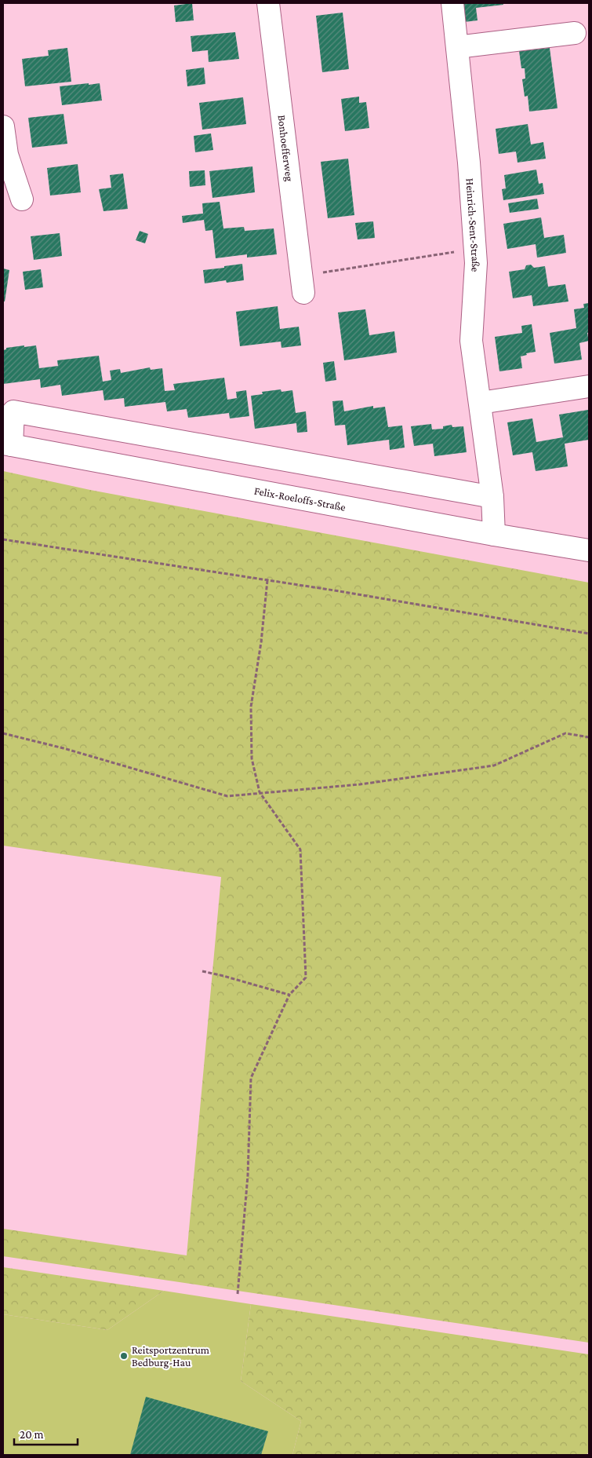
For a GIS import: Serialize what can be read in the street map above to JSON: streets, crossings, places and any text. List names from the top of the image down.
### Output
{
  "streets": {
    "street": ["Bonhoefferweg", "Heinrich-Sent-Straße", "Felix-Roeloffs-Straße"]
  },
  "crossings": [
    ["Heinrich-Sent-Straße", "Felix-Roeloffs-Straße"]
  ],
  "places": ["Reitsportzentrum Bedburg-Hau"],
  "scale_bar": "20 m"
}
